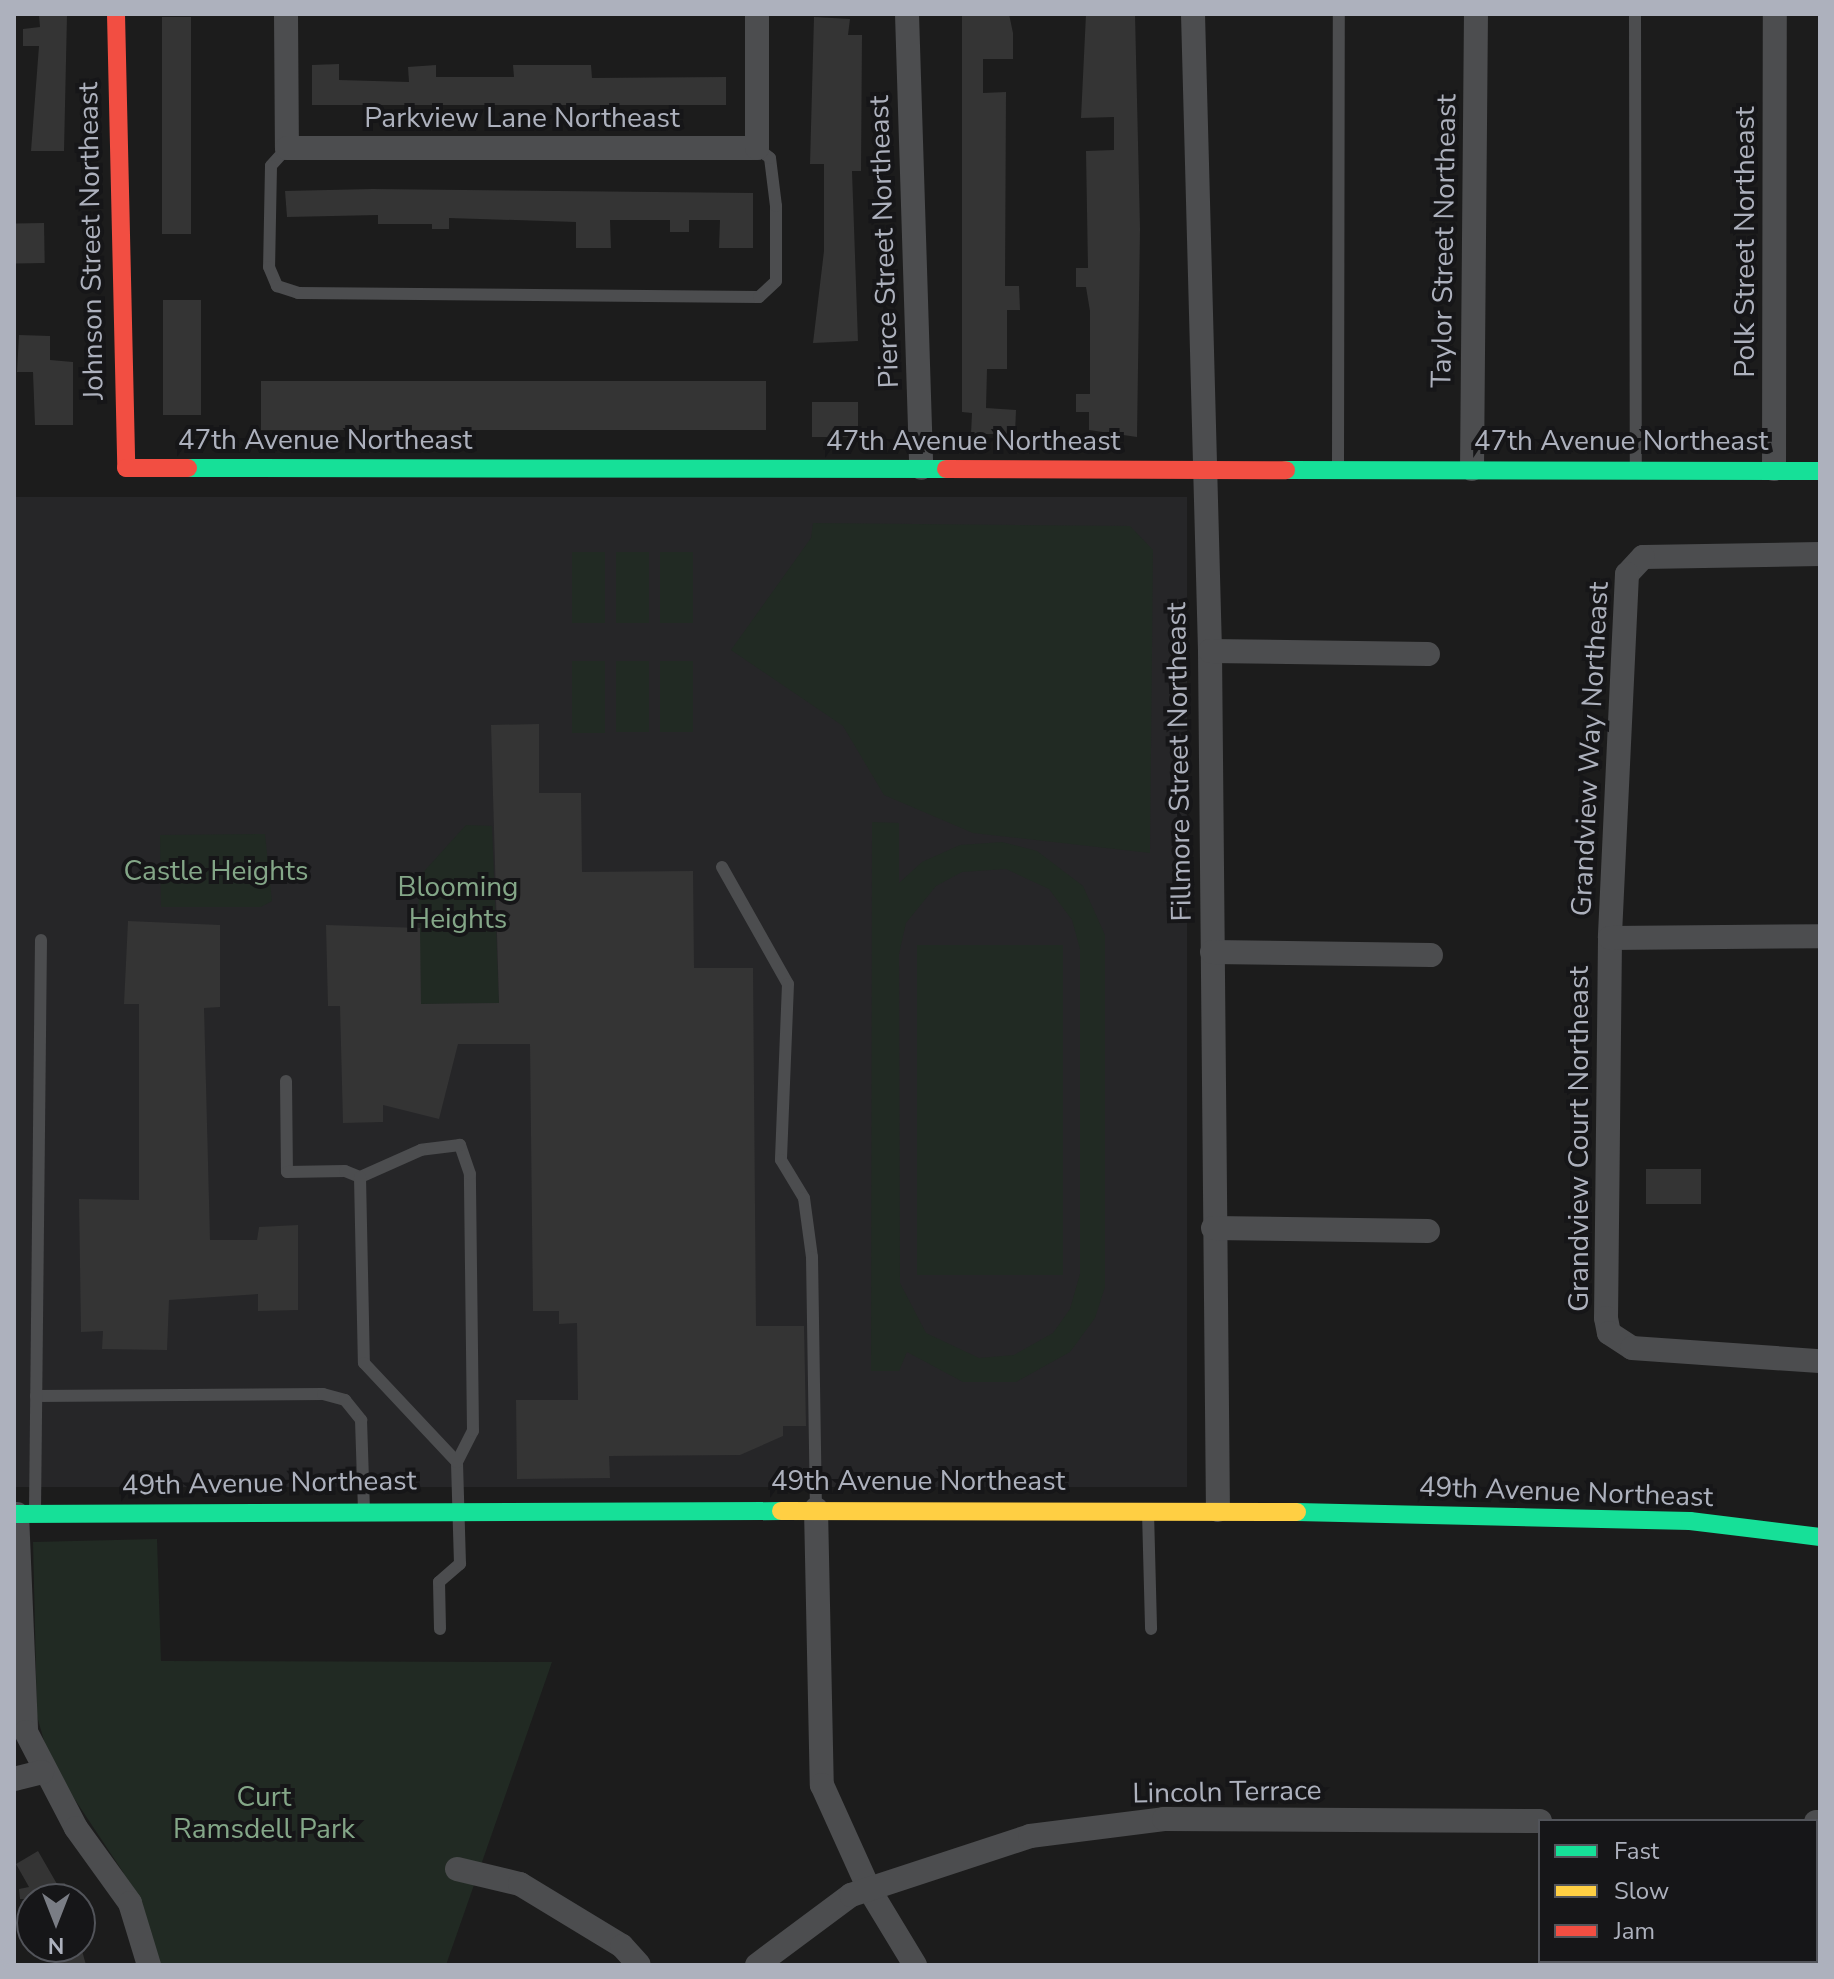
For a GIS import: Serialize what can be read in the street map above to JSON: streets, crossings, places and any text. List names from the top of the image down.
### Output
{
  "streets": {
    "street": [
      "Parkview Lane Northeast",
      "Johnson Street Northeast",
      "Taylor Street Northeast",
      "Pierce Street Northeast",
      "Polk Street Northeast",
      "47th Avenue Northeast",
      "Grandview Way Northeast",
      "Fillmore Street Northeast",
      "Grandview Court Northeast",
      "49th Avenue Northeast",
      "Lincoln Terrace"
    ]
  },
  "crossings": [
    ["Johnson Street Northeast", "47th Avenue Northeast"],
    ["Taylor Street Northeast", "47th Avenue Northeast"],
    ["Pierce Street Northeast", "47th Avenue Northeast"],
    ["Polk Street Northeast", "47th Avenue Northeast"],
    ["47th Avenue Northeast", "Fillmore Street Northeast"],
    ["Grandview Way Northeast", "Grandview Court Northeast"],
    ["Fillmore Street Northeast", "49th Avenue Northeast"]
  ],
  "parks": ["Castle Heights", "Blooming Heights", "Curt Ramsdell Park"],
  "legend": ["Fast", "Slow", "Jam"],
  "north": "bottom"
}
